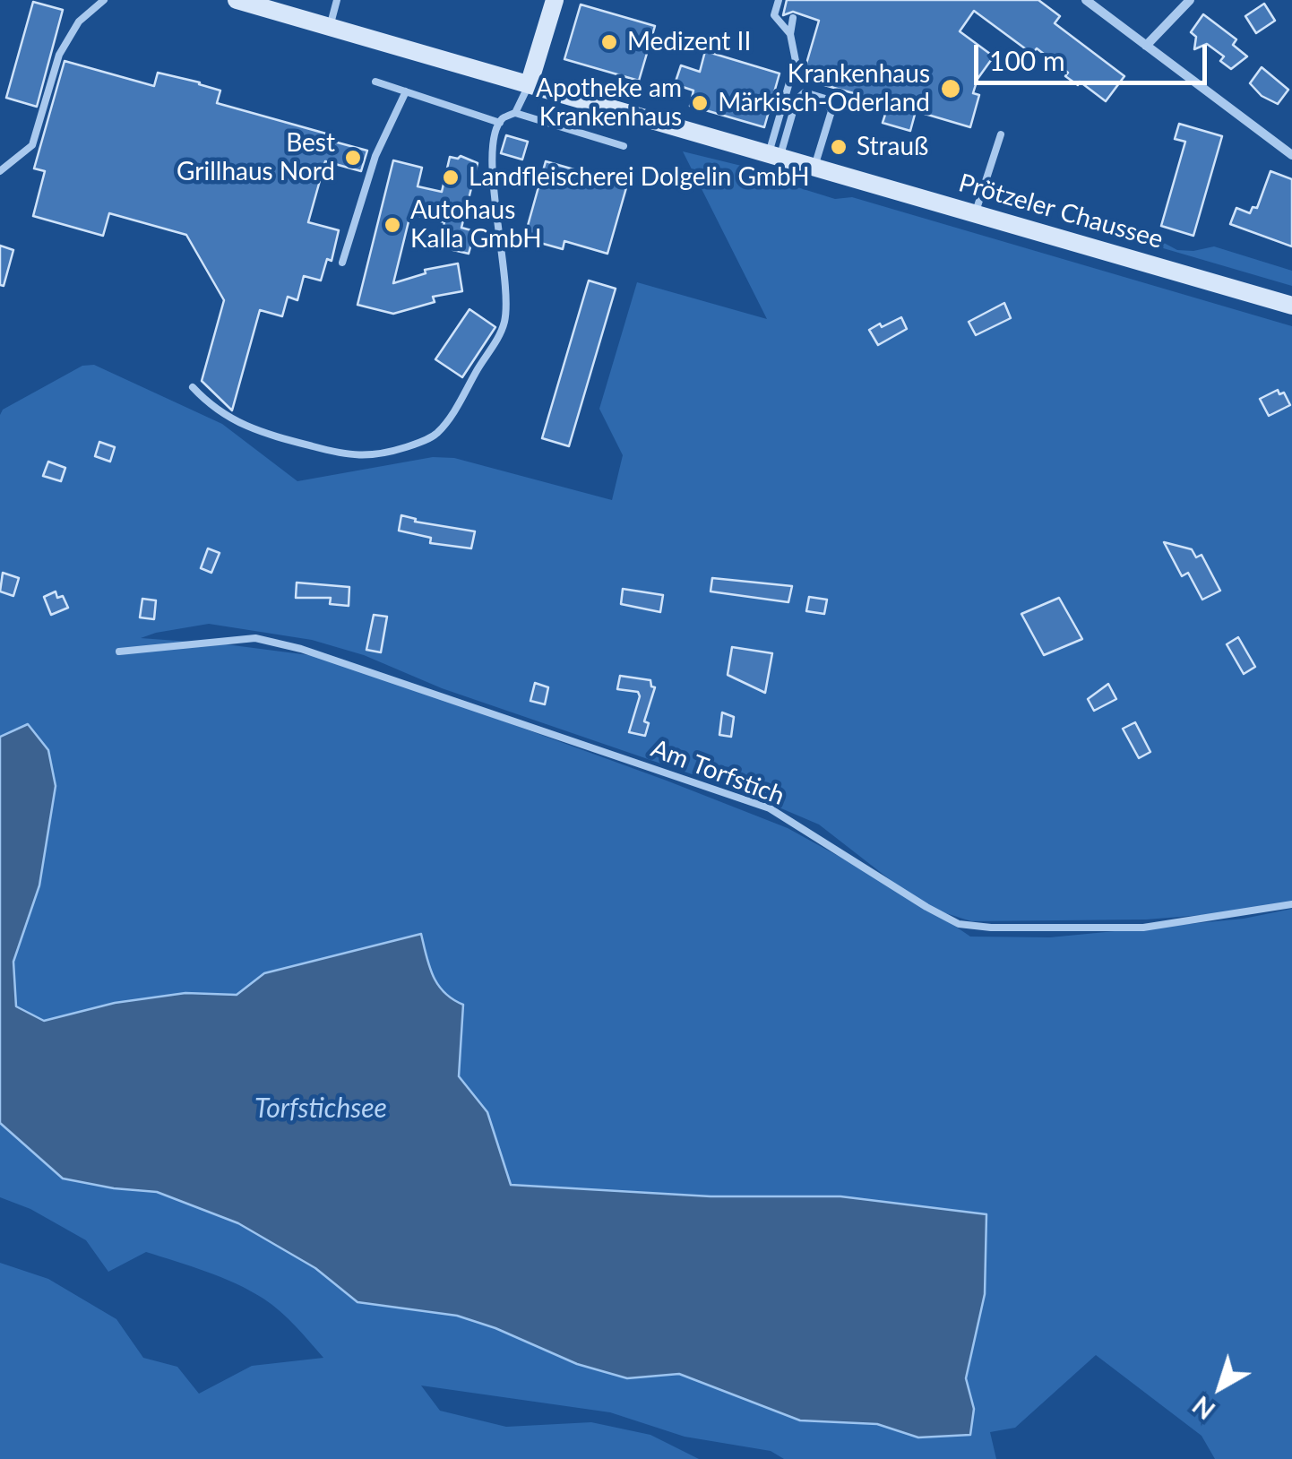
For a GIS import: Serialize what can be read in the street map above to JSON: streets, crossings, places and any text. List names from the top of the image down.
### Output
{
  "streets": {
    "main road": ["Prötzeler Chaussee"],
    "lane": ["Am Torfstich"]
  },
  "water": ["Torfstichsee"],
  "places": [
    "Medizent II",
    "Krankenhaus Märkisch-Oderland",
    "Apotheke am Krankenhaus",
    "Strauß",
    "Best Grillhaus Nord",
    "Landfleischerei Dolgelin GmbH",
    "Autohaus Kalla GmbH"
  ],
  "scale_bar": "100 m",
  "north": "bottom left"
}
